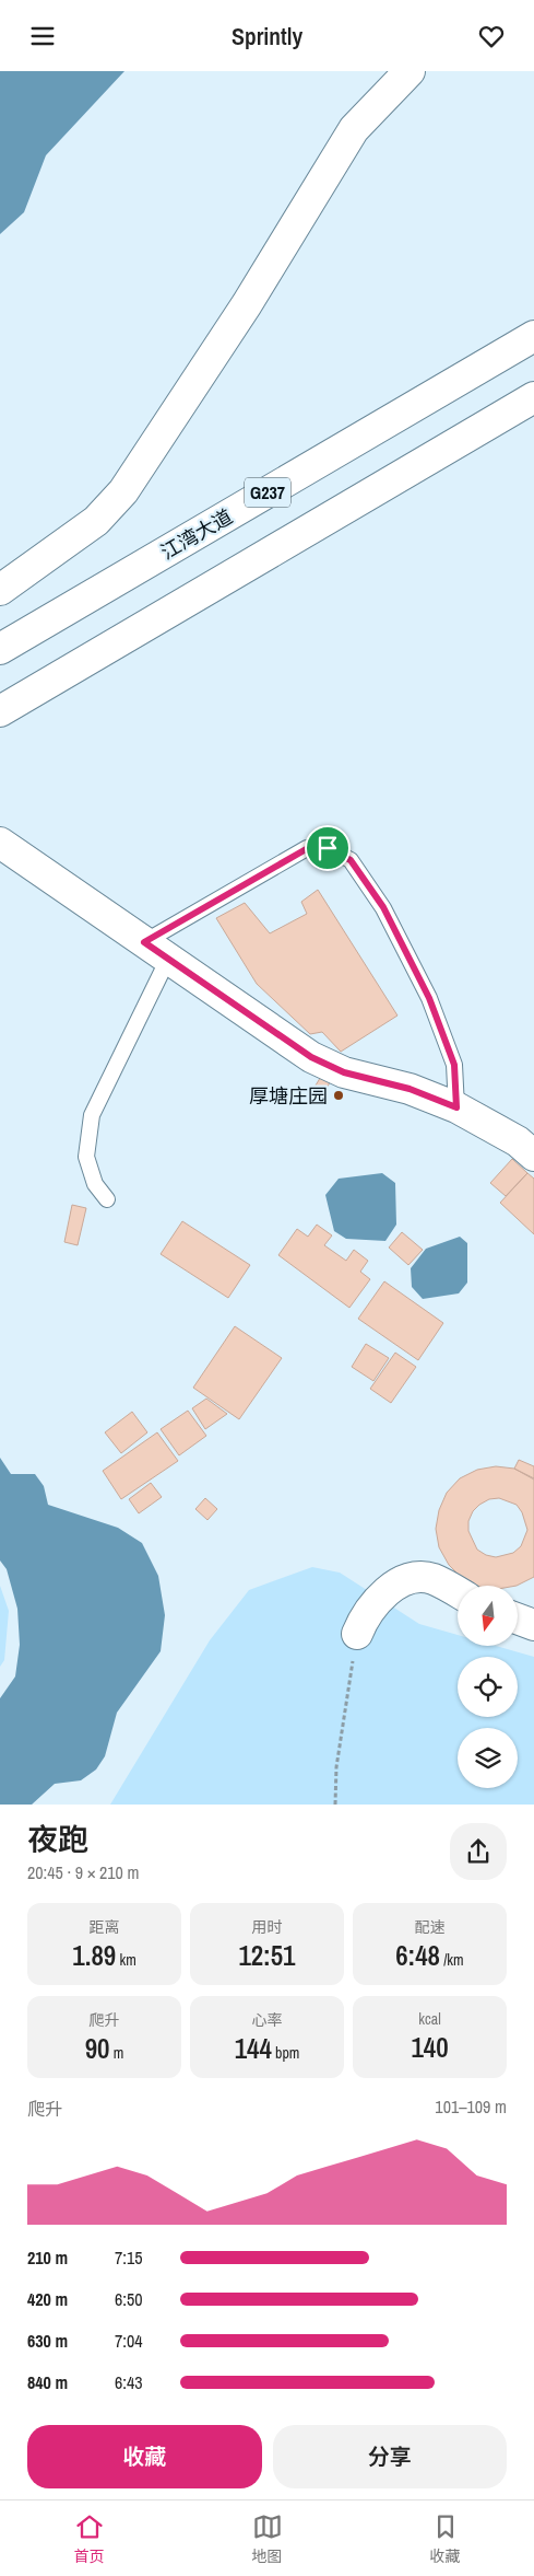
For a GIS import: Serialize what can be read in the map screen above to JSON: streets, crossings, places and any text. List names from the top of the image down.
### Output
{
  "streets": {
    "main road": ["G237", "江湾大道"]
  },
  "places": ["厚塘庄园"],
  "north": "bottom",
  "page": {
    "header": "Sprintly",
    "heading": ["夜跑", "20:45 · 9 × 210 m"],
    "stats": [
      ["距离", "1.89 km"],
      ["用时", "12:51"],
      ["配速", "6:48 /km"],
      ["爬升", "90 m"],
      ["心率", "144 bpm"],
      ["kcal", "140"]
    ],
    "chart": ["爬升", "101–109 m"],
    "list": [
      {
        "name": "210 m",
        "note": "7:15"
      },
      {
        "name": "420 m",
        "note": "6:50"
      },
      {
        "name": "630 m",
        "note": "7:04"
      },
      {
        "name": "840 m",
        "note": "6:43"
      }
    ],
    "buttons": ["收藏", "分享"],
    "tabs": ["首页", "地图", "收藏"]
  }
}
